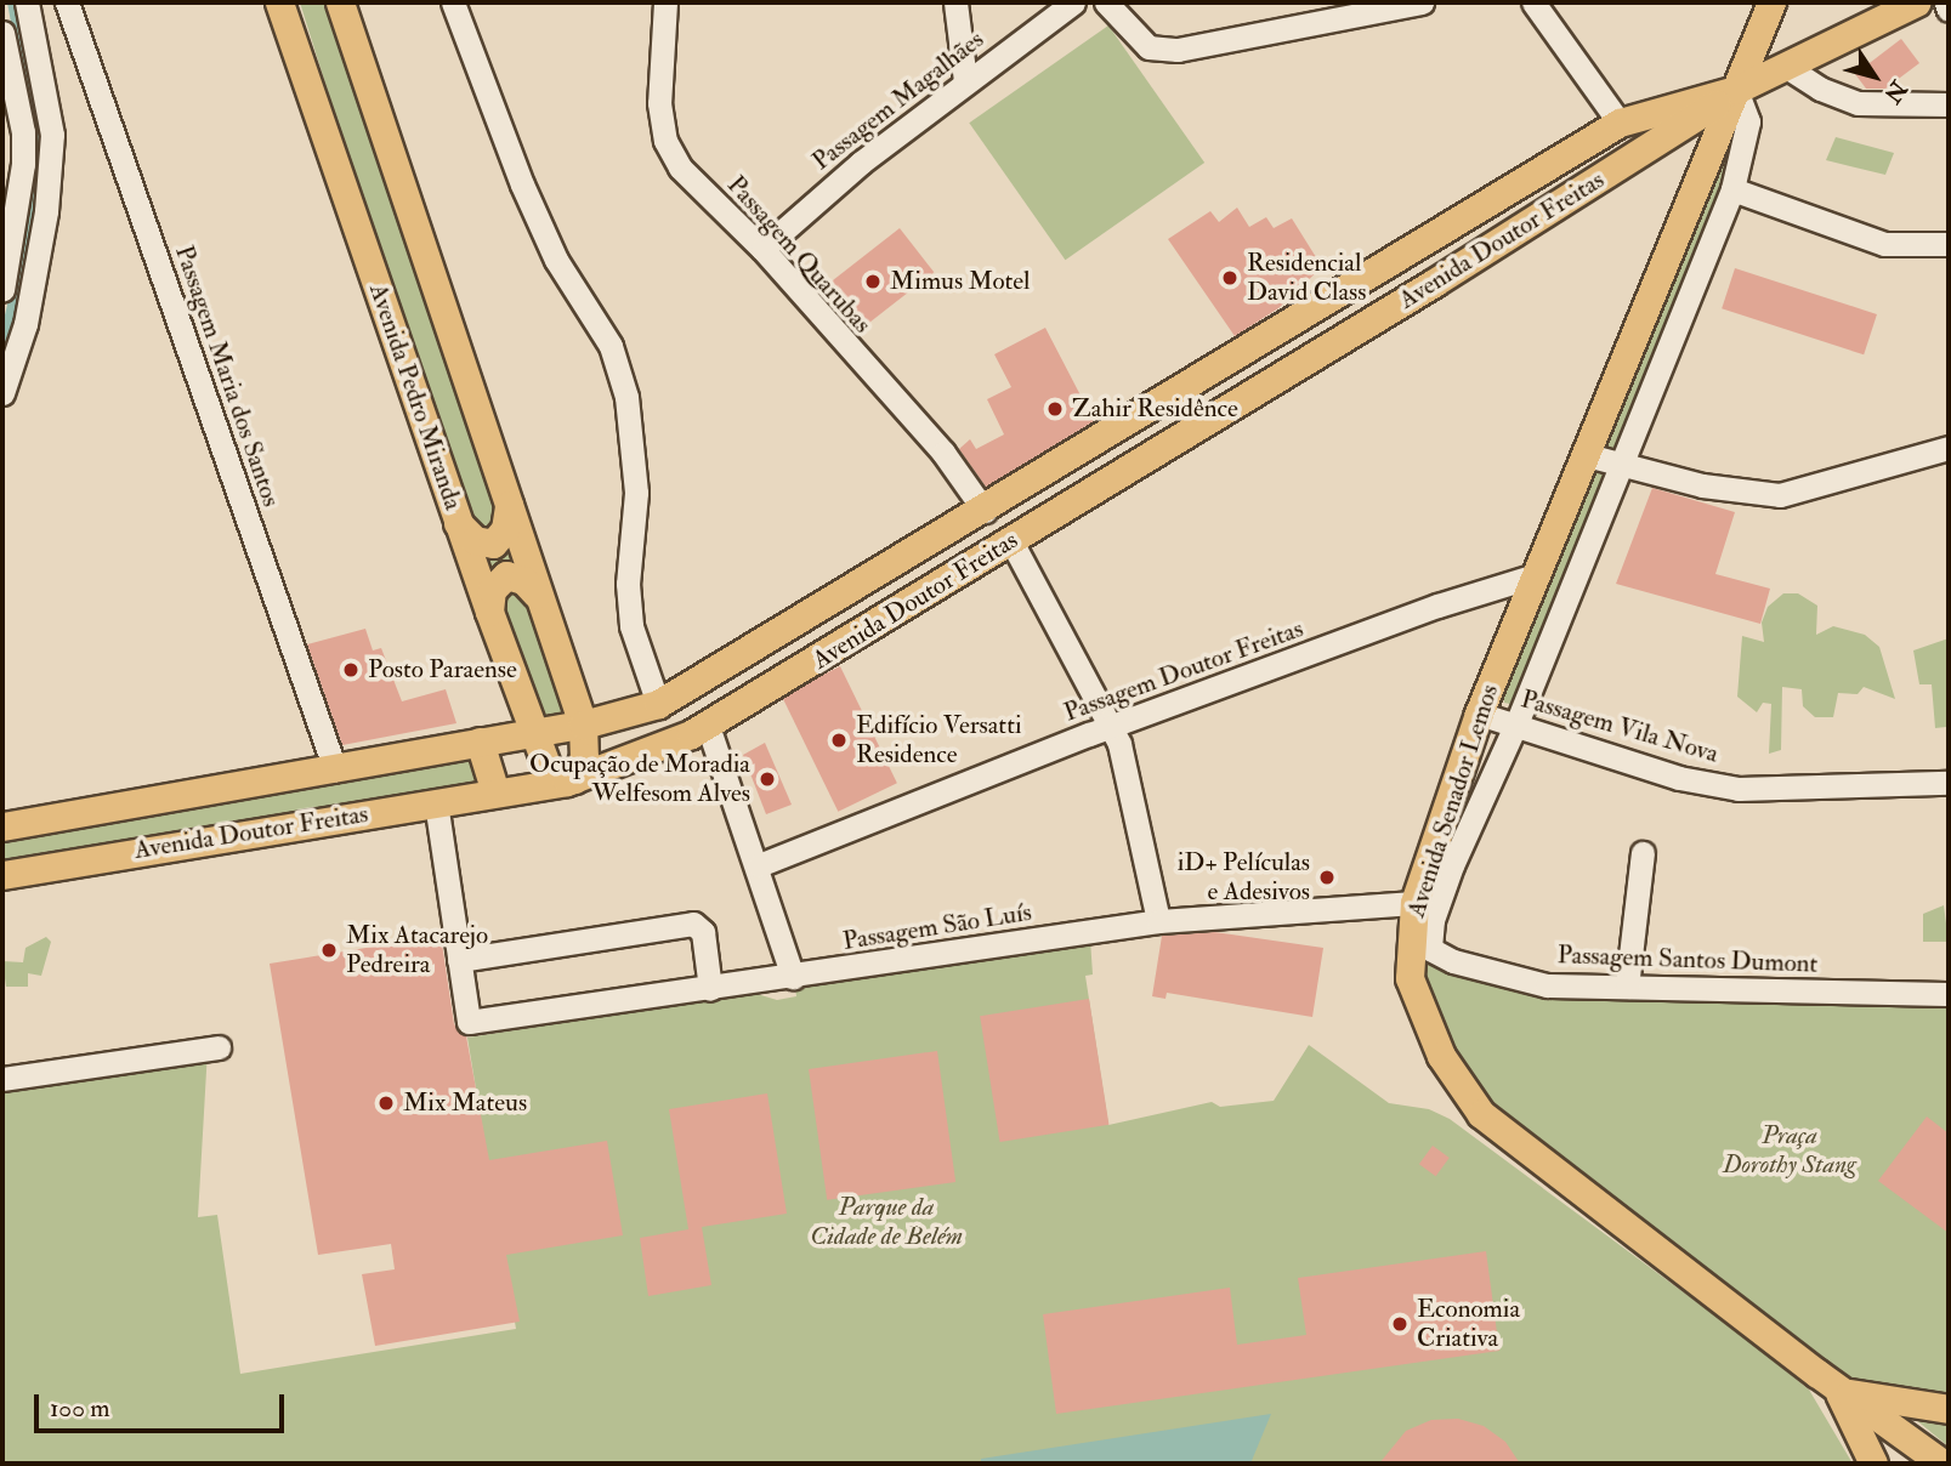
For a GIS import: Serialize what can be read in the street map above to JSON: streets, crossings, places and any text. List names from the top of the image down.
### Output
{
  "streets": {
    "main road": ["Avenida Doutor Freitas", "Avenida Pedro Miranda", "Avenida Senador Lemos"],
    "street": [
      "Passagem Magalhães",
      "Passagem Quarubas",
      "Passagem Maria dos Santos",
      "Passagem Doutor Freitas",
      "Passagem Vila Nova",
      "Passagem São Luís",
      "Passagem Santos Dumont"
    ]
  },
  "crossings": [
    ["Passagem Magalhães", "Passagem Quarubas"],
    ["Avenida Doutor Freitas", "Passagem Quarubas"],
    ["Avenida Doutor Freitas", "Passagem Maria dos Santos"],
    ["Avenida Doutor Freitas", "Avenida Pedro Miranda"],
    ["Avenida Doutor Freitas", "Avenida Senador Lemos"],
    ["Passagem Doutor Freitas", "Avenida Senador Lemos"],
    ["Passagem Vila Nova", "Avenida Senador Lemos"],
    ["Avenida Senador Lemos", "Passagem São Luís"],
    ["Avenida Senador Lemos", "Passagem Santos Dumont"]
  ],
  "parks": ["Praça Dorothy Stang", "Parque da Cidade de Belém"],
  "places": [
    "Residencial David Class",
    "Mimus Motel",
    "Zahir Residênce",
    "Posto Paraense",
    "Edifício Versatti Residence",
    "Ocupação de Moradia Welfesom Alves",
    "iD+ Películas e Adesivos",
    "Mix Atacarejo Pedreira",
    "Mix Mateus",
    "Economia Criativa"
  ],
  "scale_bar": "100 m",
  "north": "bottom right"
}
